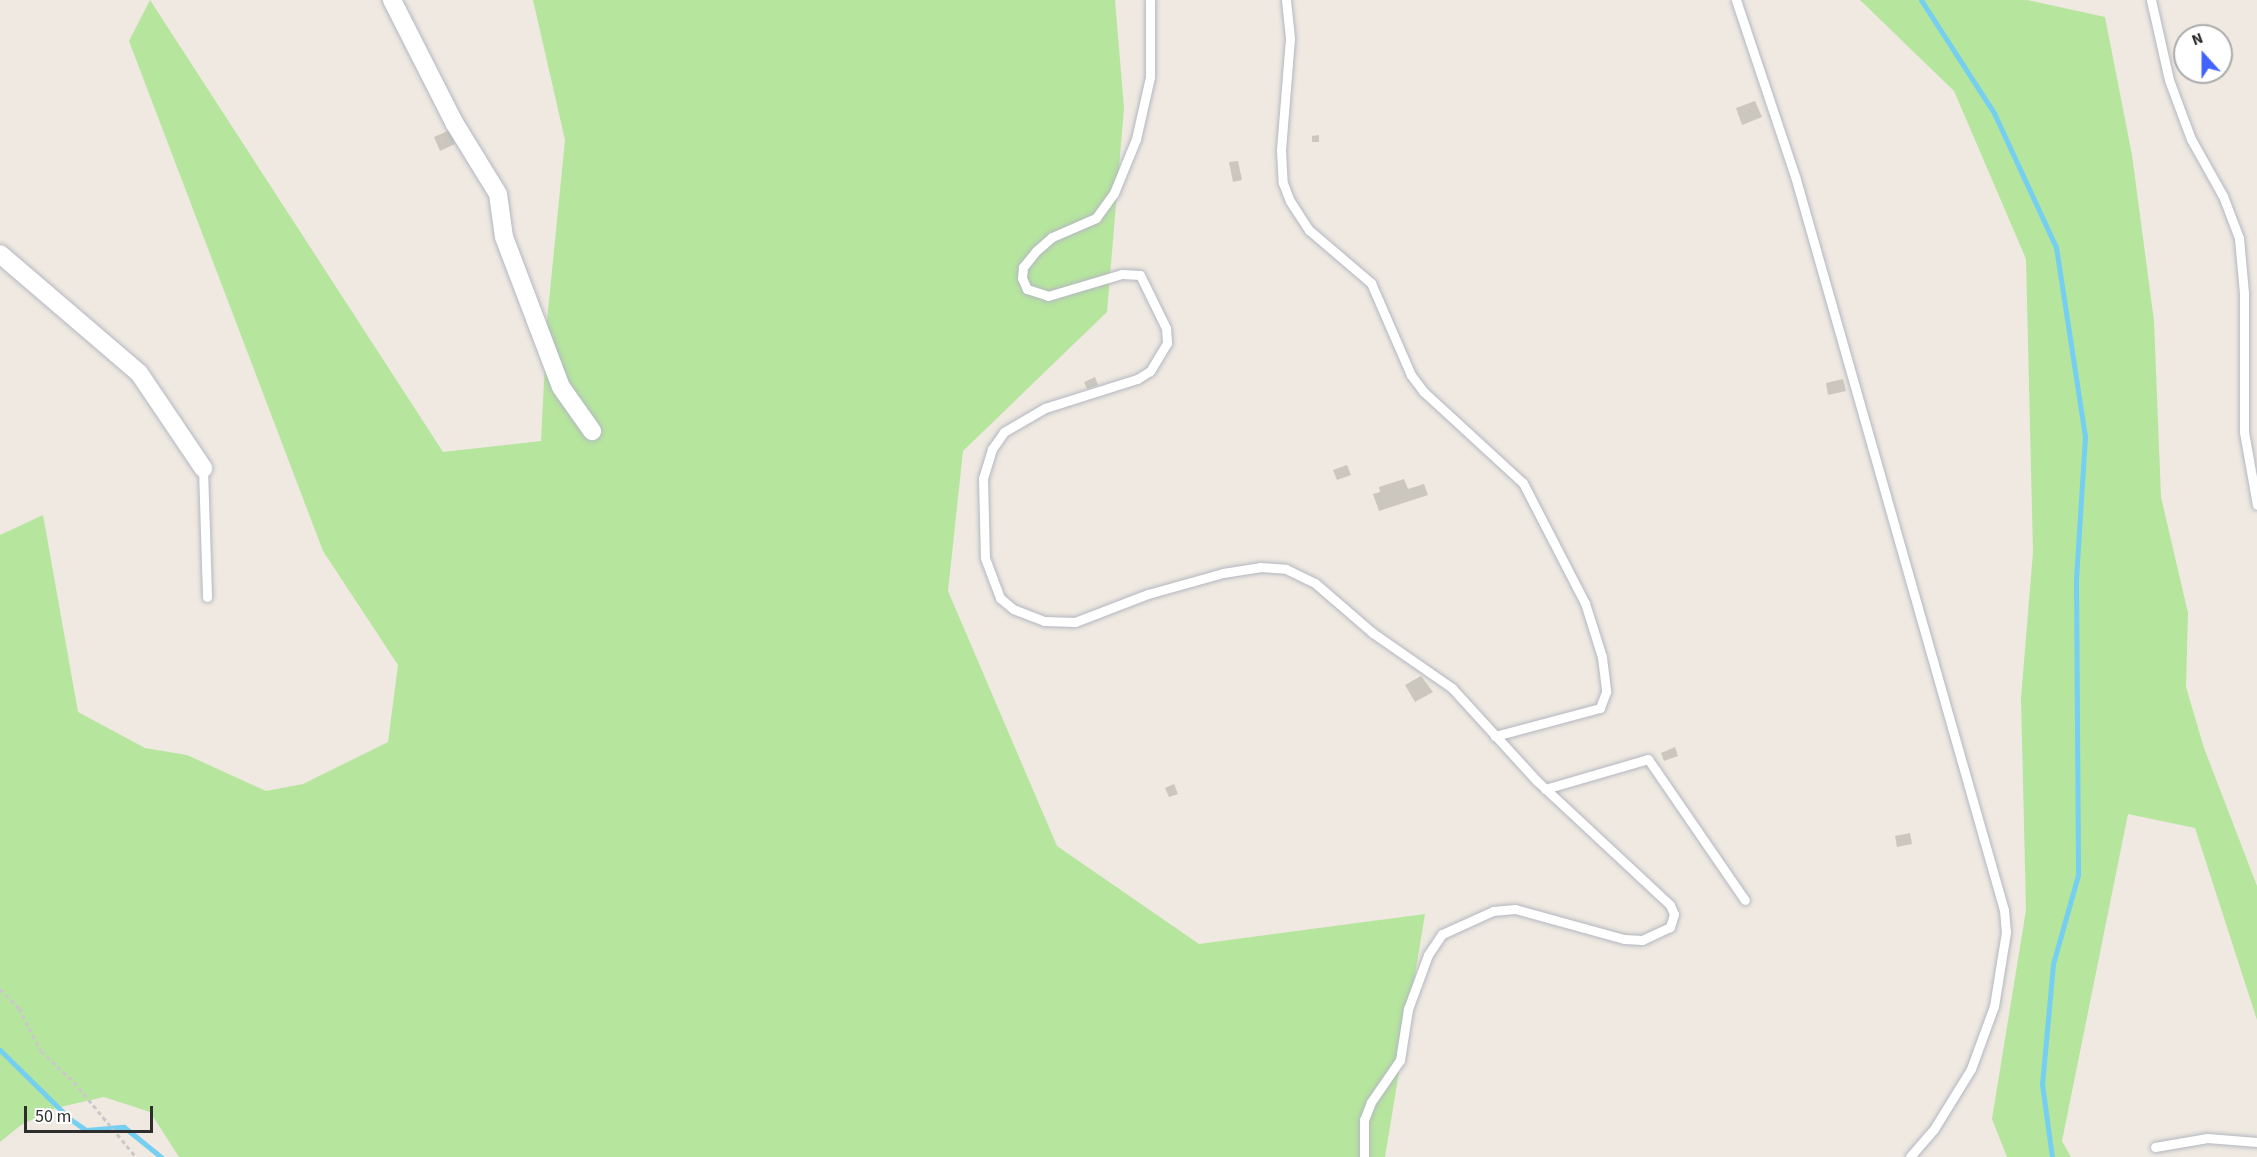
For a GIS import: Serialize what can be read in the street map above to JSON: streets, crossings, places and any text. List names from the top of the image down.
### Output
{
  "scale_bar": "50 m",
  "north": "top"
}
